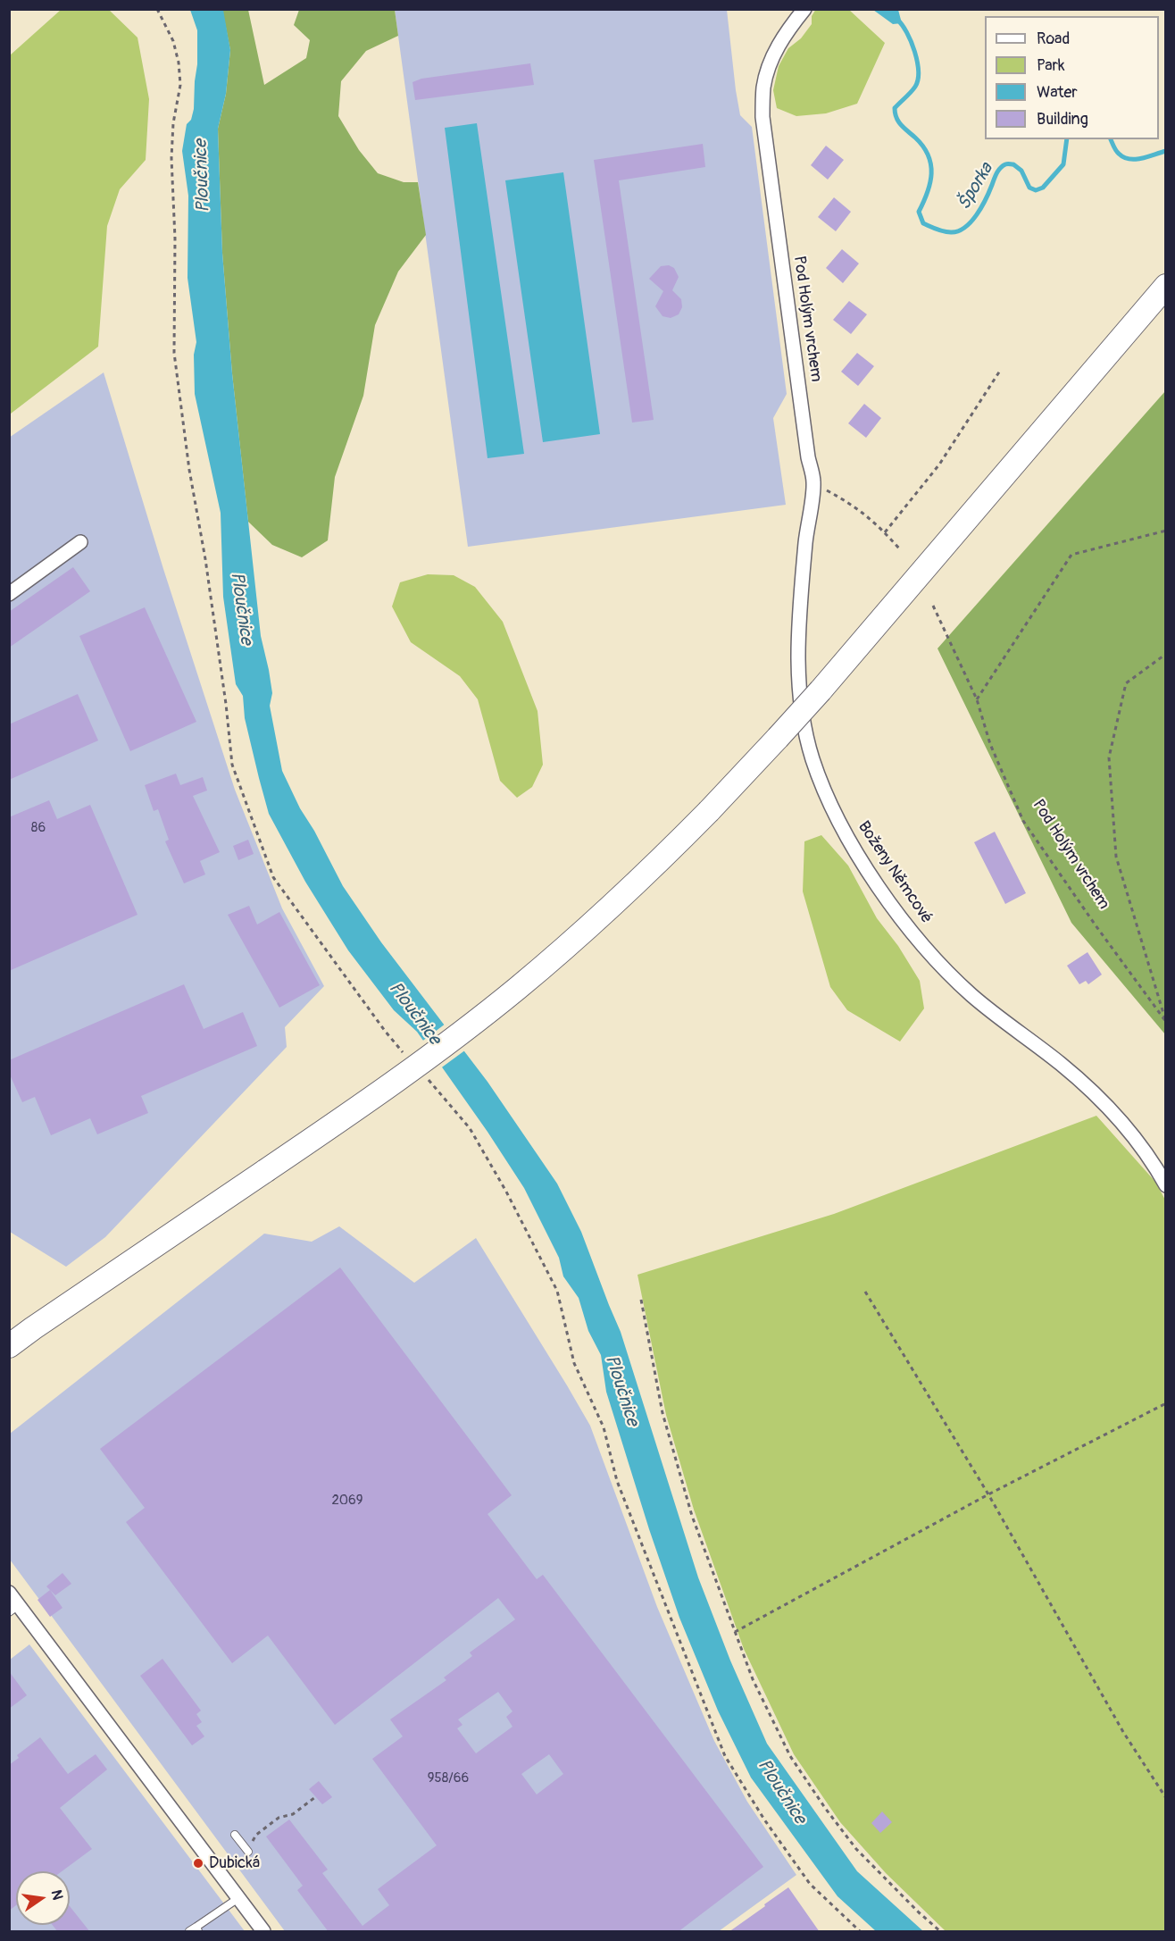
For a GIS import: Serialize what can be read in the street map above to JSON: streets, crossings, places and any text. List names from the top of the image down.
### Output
{
  "streets": {
    "street": ["Pod Holým vrchem", "Boženy Němcové"]
  },
  "crossings": [
    ["Pod Holým vrchem", "Boženy Němcové"]
  ],
  "water": ["Ploučnice", "Šporka"],
  "places": ["Dubická"],
  "house_numbers": ["86", "2069", "958/66"],
  "legend": [
    "Road",
    "Park",
    "Water",
    "Building"
  ],
  "north": "right"
}
